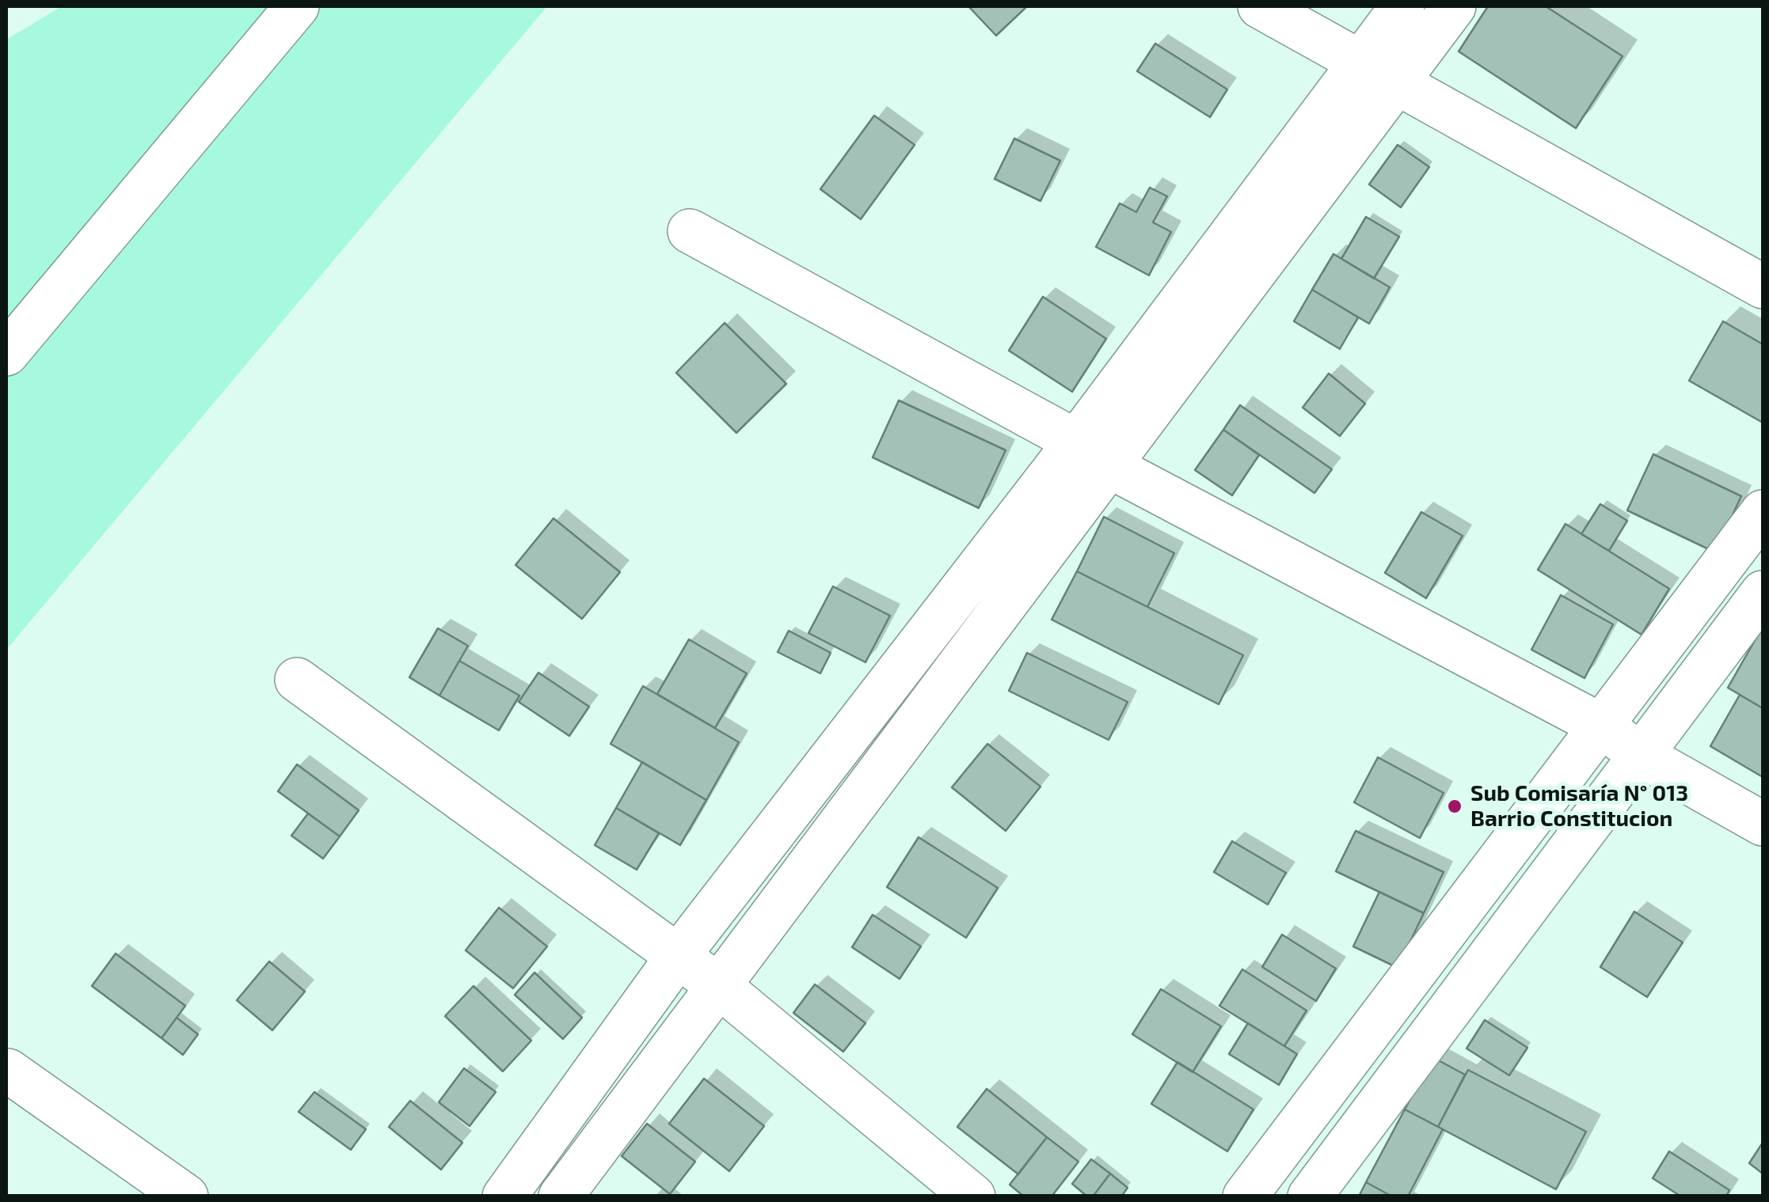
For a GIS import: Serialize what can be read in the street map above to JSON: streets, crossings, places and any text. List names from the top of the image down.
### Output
{
  "places": ["Sub Comisaría N° 013 Barrio Constitucion"]
}
